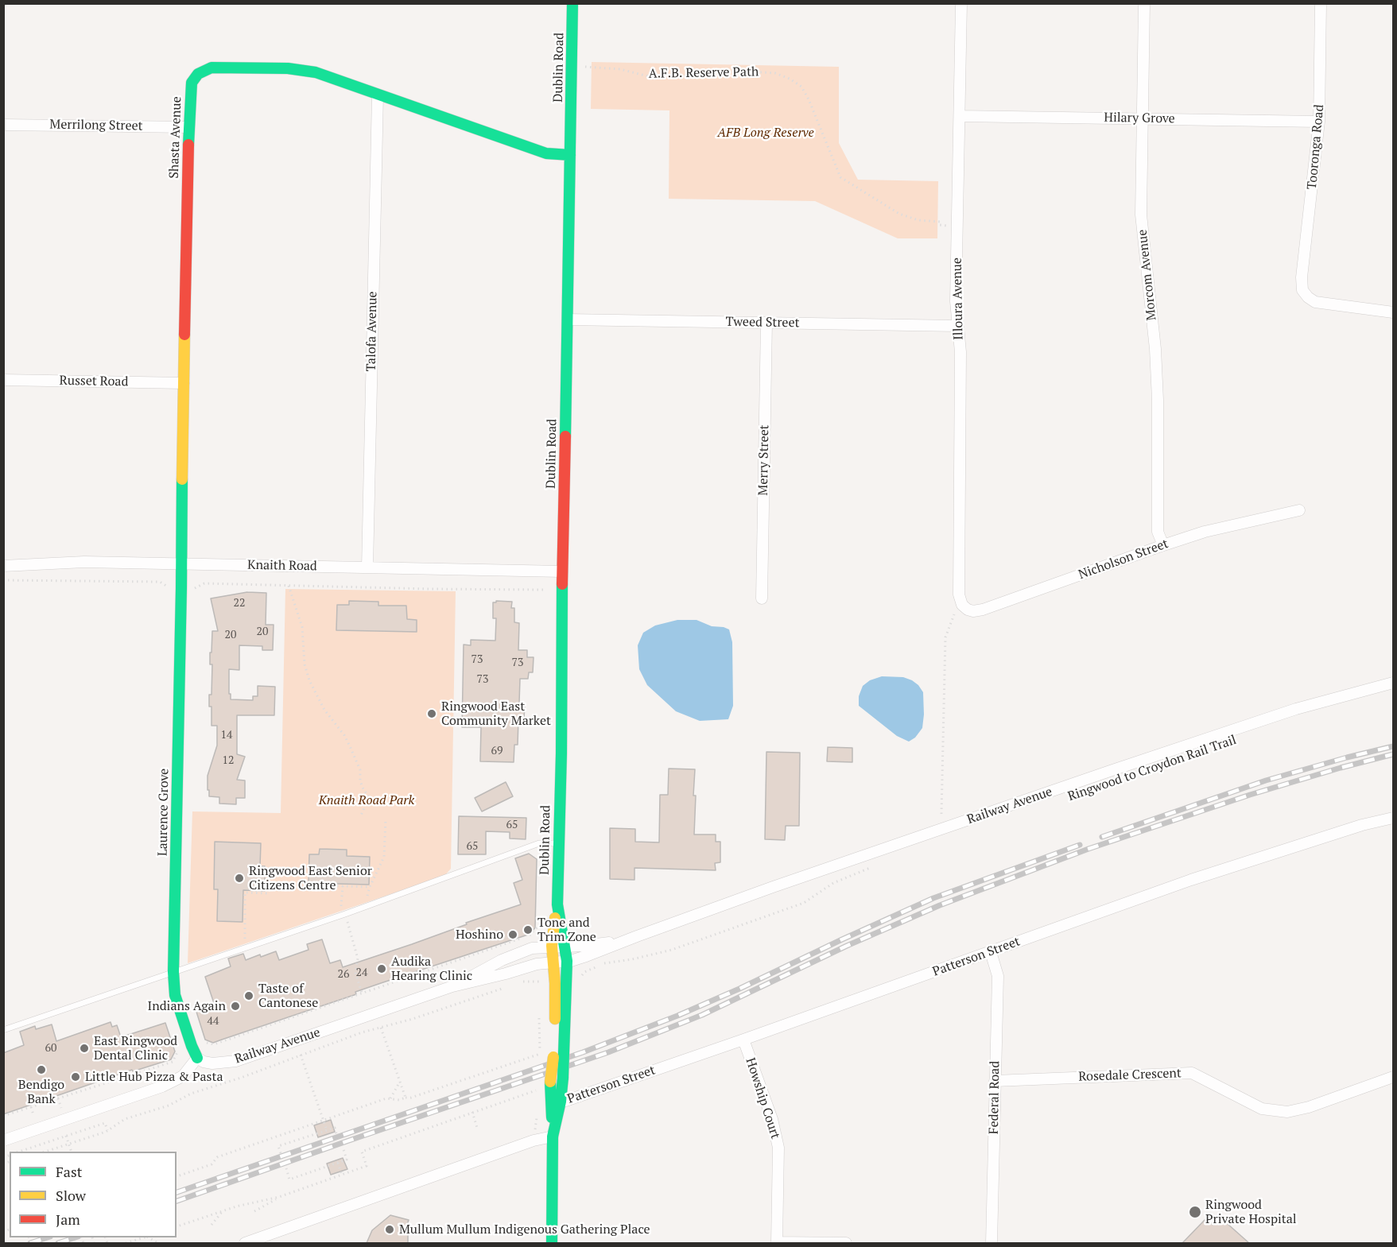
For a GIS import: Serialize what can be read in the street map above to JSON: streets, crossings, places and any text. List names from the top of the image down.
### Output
{
  "streets": {
    "main road": ["Dublin Road", "Shasta Avenue", "Laurence Grove"],
    "street": [
      "Hilary Grove",
      "Merrilong Street",
      "Tooronga Road",
      "Morcom Avenue",
      "Illoura Avenue",
      "Tweed Street",
      "Talofa Avenue",
      "Russet Road",
      "Merry Street",
      "Nicholson Street",
      "Knaith Road",
      "Railway Avenue",
      "Patterson Street",
      "Rosedale Crescent",
      "Federal Road",
      "Howship Court"
    ],
    "path": ["A.F.B. Reserve Path"]
  },
  "crossings": [
    ["Dublin Road", "A.F.B. Reserve Path"],
    ["Dublin Road", "Shasta Avenue"],
    ["Dublin Road", "Tweed Street"],
    ["Dublin Road", "Knaith Road"],
    ["Dublin Road", "Railway Avenue"],
    ["Dublin Road", "Patterson Street"],
    ["A.F.B. Reserve Path", "Illoura Avenue"],
    ["Hilary Grove", "Tooronga Road"],
    ["Hilary Grove", "Morcom Avenue"],
    ["Hilary Grove", "Illoura Avenue"],
    ["Merrilong Street", "Shasta Avenue"],
    ["Shasta Avenue", "Talofa Avenue"],
    ["Shasta Avenue", "Russet Road"],
    ["Shasta Avenue", "Knaith Road"],
    ["Shasta Avenue", "Laurence Grove"],
    ["Morcom Avenue", "Nicholson Street"],
    ["Illoura Avenue", "Tweed Street"],
    ["Illoura Avenue", "Nicholson Street"],
    ["Tweed Street", "Merry Street"],
    ["Talofa Avenue", "Knaith Road"],
    ["Knaith Road", "Laurence Grove"],
    ["Railway Avenue", "Laurence Grove"],
    ["Patterson Street", "Federal Road"],
    ["Patterson Street", "Howship Court"],
    ["Rosedale Crescent", "Federal Road"]
  ],
  "parks": ["AFB Long Reserve", "Knaith Road Park"],
  "places": [
    "Ringwood East Community Market",
    "Ringwood East Senior Citizens Centre",
    "Tone and Trim Zone",
    "Hoshino",
    "Audika Hearing Clinic",
    "Taste of Cantonese",
    "Indians Again",
    "East Ringwood Dental Clinic",
    "Bendigo Bank",
    "Little Hub Pizza & Pasta",
    "Ringwood Private Hospital",
    "Mullum Mullum Indigenous Gathering Place"
  ],
  "house_numbers": [
    "22",
    "20",
    "20",
    "73",
    "73",
    "73",
    "14",
    "69",
    "12",
    "65",
    "65",
    "24",
    "26",
    "44",
    "60"
  ],
  "legend": ["Fast", "Slow", "Jam"]
}
